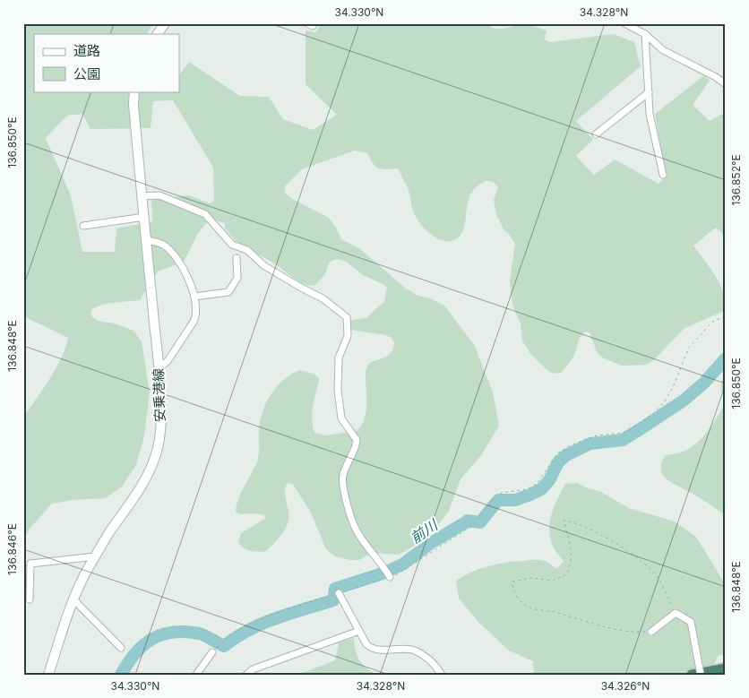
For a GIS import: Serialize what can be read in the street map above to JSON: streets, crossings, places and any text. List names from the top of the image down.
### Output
{
  "streets": {
    "main road": ["安乗港線"]
  },
  "water": ["前川"],
  "legend": ["道路", "公園"],
  "coordinates": [
    "34.330°N",
    "34.328°N",
    "136.850°E",
    "136.852°E",
    "136.848°E",
    "136.846°E",
    "34.326°N"
  ]
}
